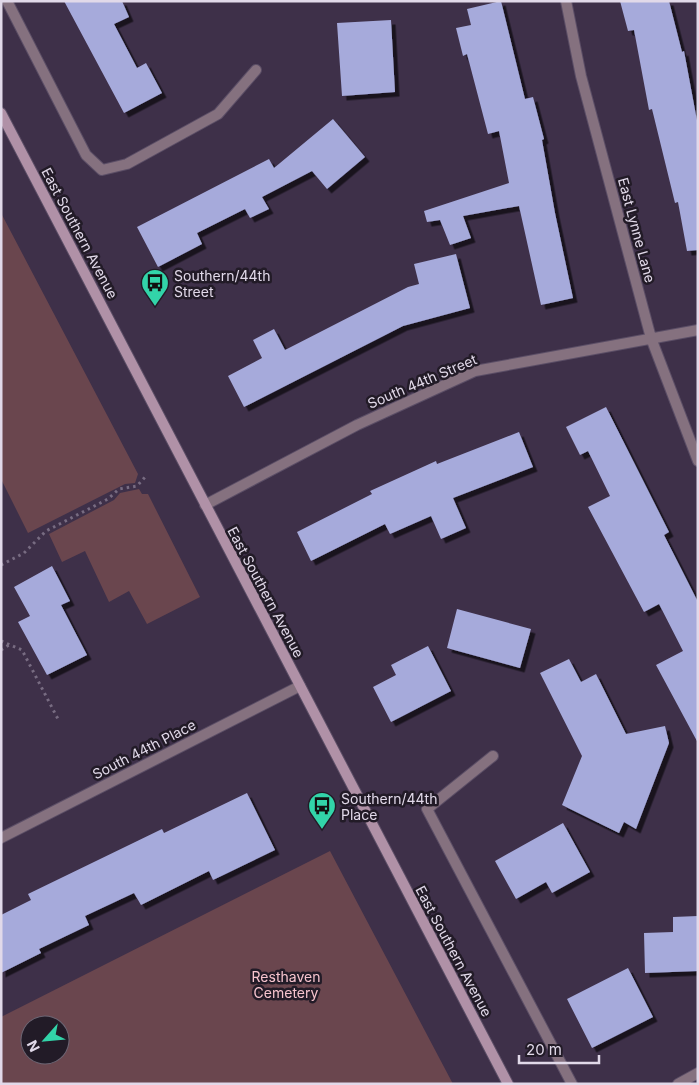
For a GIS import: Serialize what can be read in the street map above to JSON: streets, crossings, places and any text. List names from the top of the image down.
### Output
{
  "streets": {
    "main road": ["East Southern Avenue"],
    "street": ["East Lynne Lane", "South 44th Street", "South 44th Place"]
  },
  "crossings": [
    ["East Lynne Lane", "South 44th Street"],
    ["East Southern Avenue", "South 44th Street"],
    ["East Southern Avenue", "South 44th Place"]
  ],
  "parks": ["Resthaven Cemetery"],
  "places": {
    "bus stop": ["Southern/44th Street", "Southern/44th Place"]
  },
  "scale_bar": "20 m",
  "north": "bottom left"
}
